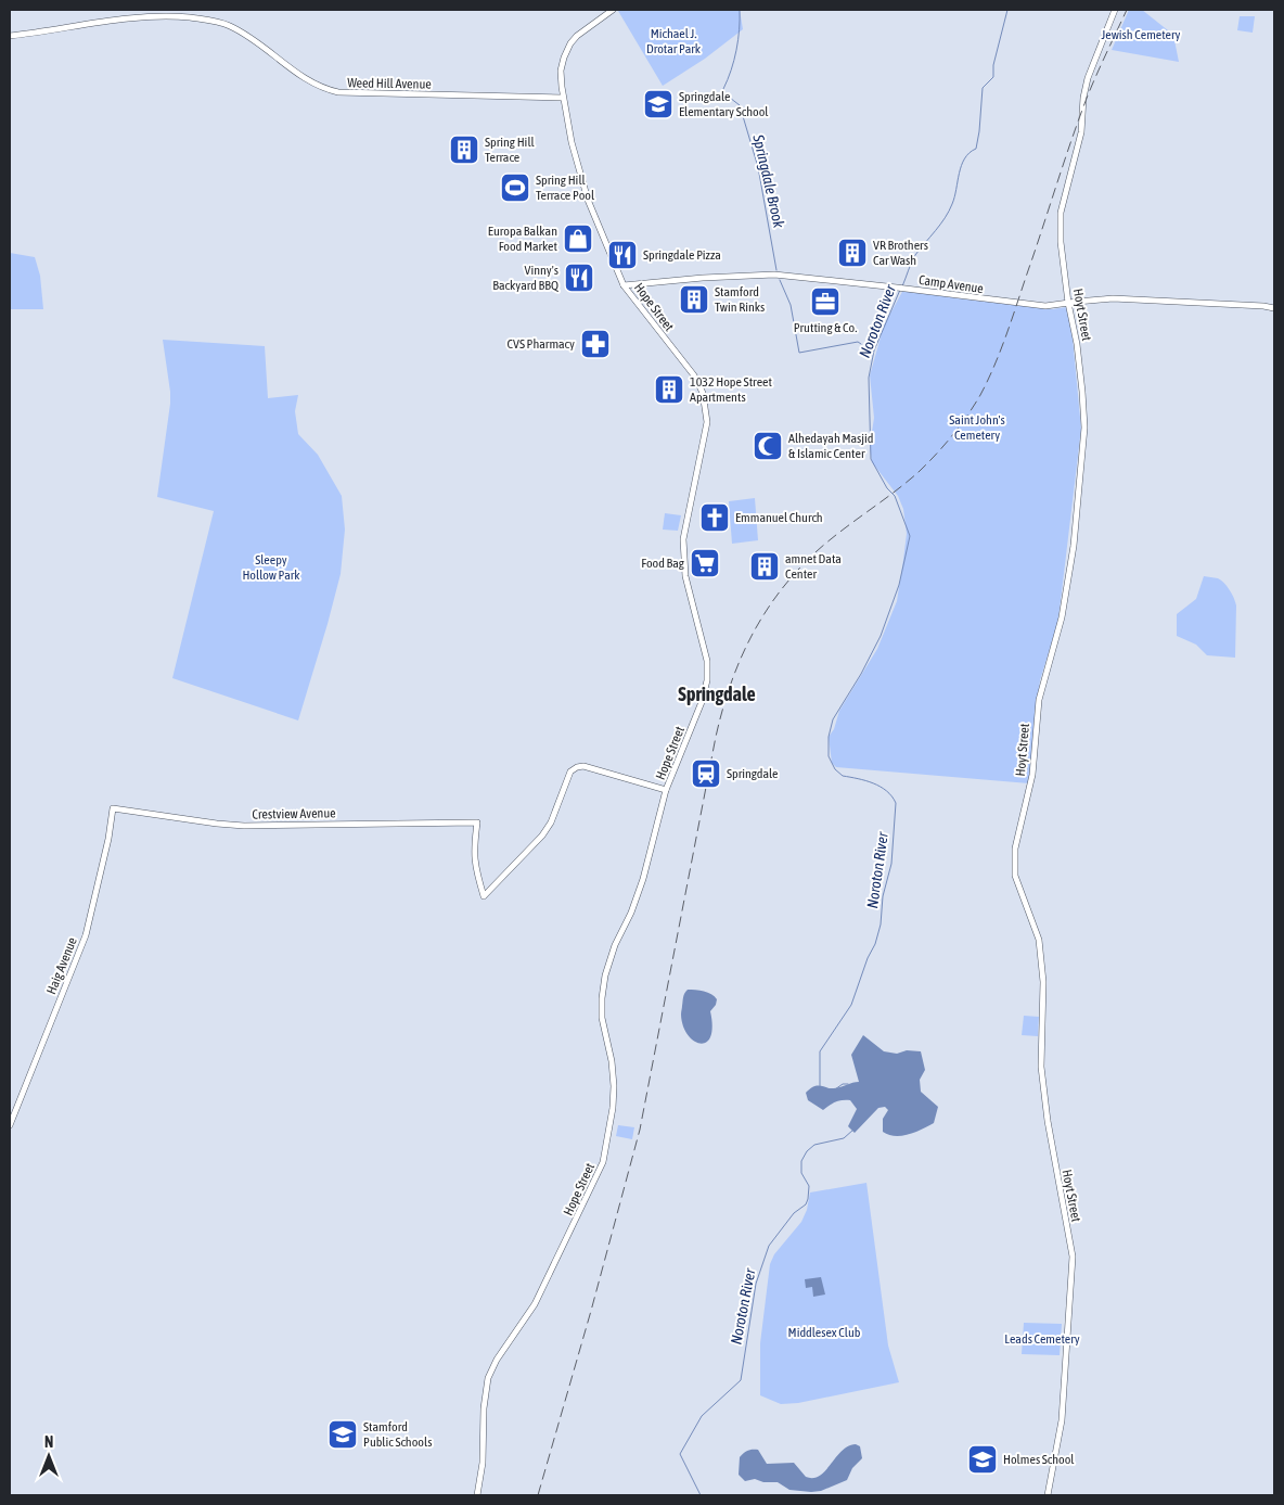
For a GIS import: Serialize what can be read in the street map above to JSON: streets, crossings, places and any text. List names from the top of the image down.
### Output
{
  "streets": {
    "main road": [
      "Weed Hill Avenue",
      "Camp Avenue",
      "Hope Street",
      "Hoyt Street",
      "Crestview Avenue",
      "Haig Avenue"
    ]
  },
  "crossings": [
    ["Weed Hill Avenue", "Hope Street"],
    ["Camp Avenue", "Hope Street"],
    ["Camp Avenue", "Hoyt Street"],
    ["Hope Street", "Crestview Avenue"],
    ["Crestview Avenue", "Haig Avenue"]
  ],
  "districts": ["Springdale"],
  "water": ["Springdale Brook", "Noroton River"],
  "parks": [
    "Michael J. Drotar Park",
    "Jewish Cemetery",
    "Saint John's Cemetery",
    "Sleepy Hollow Park",
    "Middlesex Club",
    "Leads Cemetery"
  ],
  "places": {
    "school or university": ["Springdale Elementary School", "Stamford Public Schools", "Holmes School"],
    "building": [
      "Spring Hill Terrace",
      "VR Brothers Car Wash",
      "Stamford Twin Rinks",
      "1032 Hope Street Apartments",
      "amnet Data Center"
    ],
    "sports": ["Spring Hill Terrace Pool"],
    "shop": ["Europa Balkan Food Market"],
    "restaurant": ["Springdale Pizza", "Vinny's Backyard BBQ"],
    "office": ["Prutting & Co."],
    "pharmacy": ["CVS Pharmacy"],
    "mosque": ["Alhedayah Masjid & Islamic Center"],
    "church": ["Emmanuel Church"],
    "supermarket": ["Food Bag"],
    "station": ["Springdale"]
  },
  "north": "top"
}
